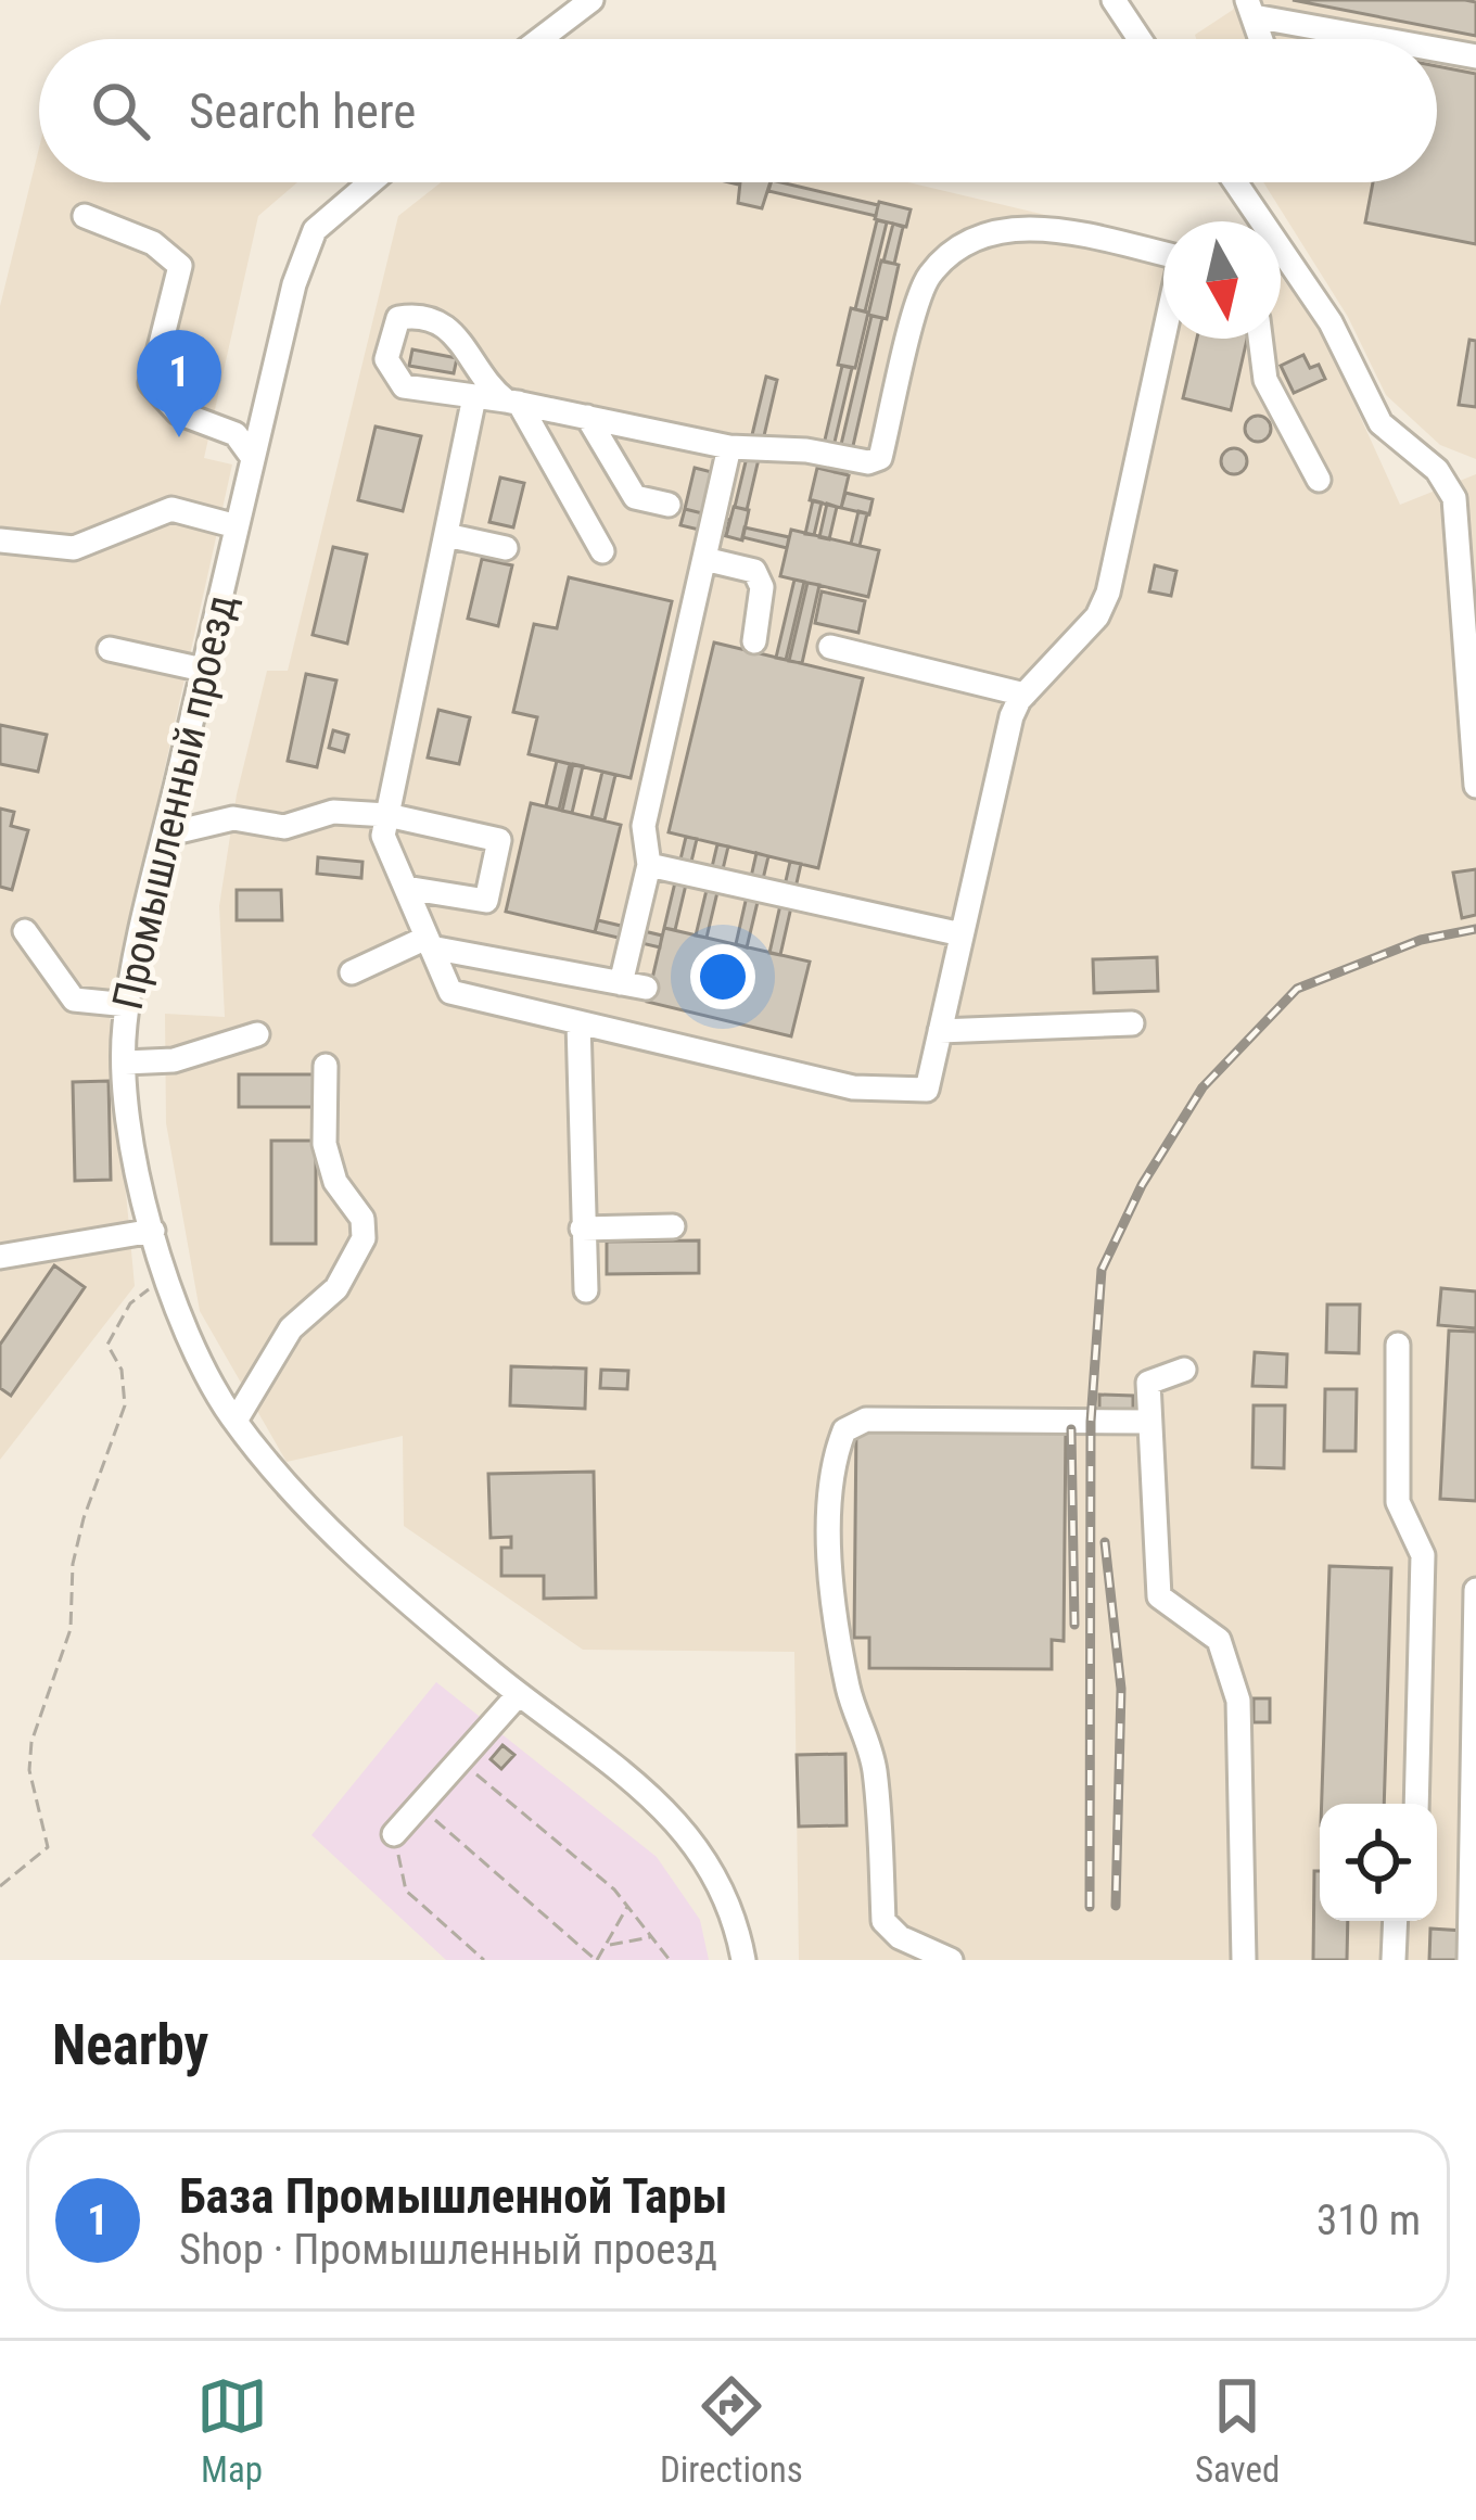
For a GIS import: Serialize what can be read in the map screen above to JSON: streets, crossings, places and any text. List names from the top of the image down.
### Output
{
  "streets": {
    "street": ["Промышленный проезд"]
  },
  "north": "bottom",
  "page": {
    "search": "Search here",
    "pins": "1",
    "heading": "Nearby",
    "list": [
      {
        "mark": "1",
        "name": "База Промышленной Тары",
        "note": "Shop · Промышленный проезд",
        "value": "310 m"
      }
    ],
    "nav": ["Map", "Directions", "Saved"]
  }
}
